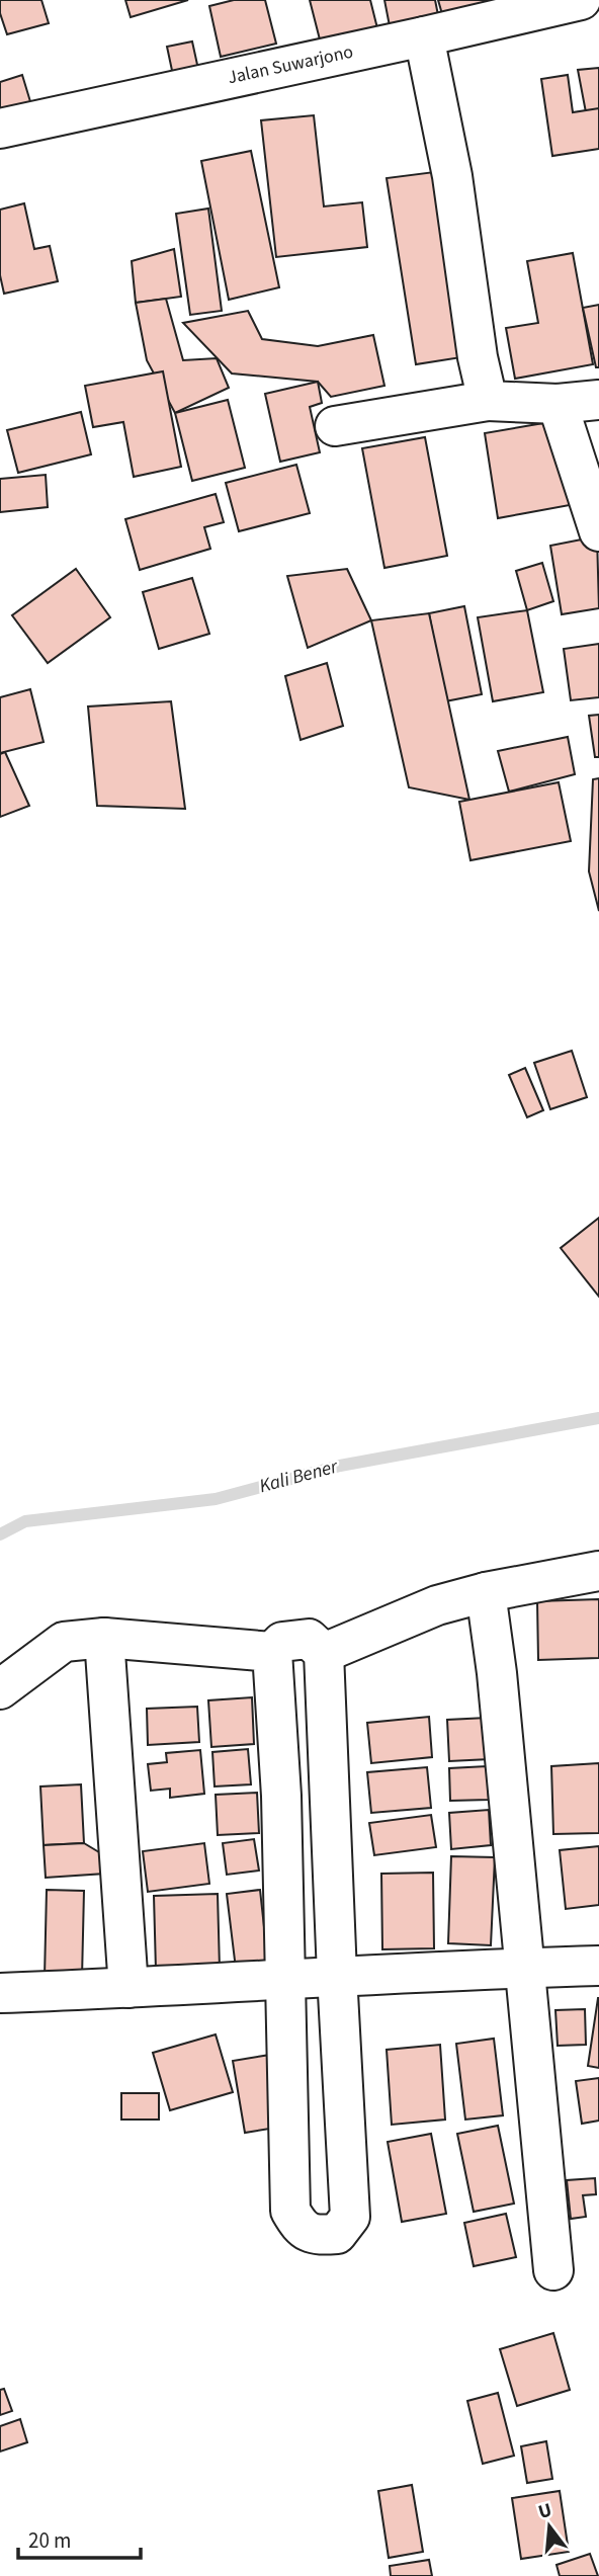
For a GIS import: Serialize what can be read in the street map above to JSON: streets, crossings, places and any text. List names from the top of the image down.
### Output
{
  "streets": {
    "street": ["Jalan Suwarjono"]
  },
  "water": ["Kali Bener"],
  "scale_bar": "20 m",
  "north": "top"
}
